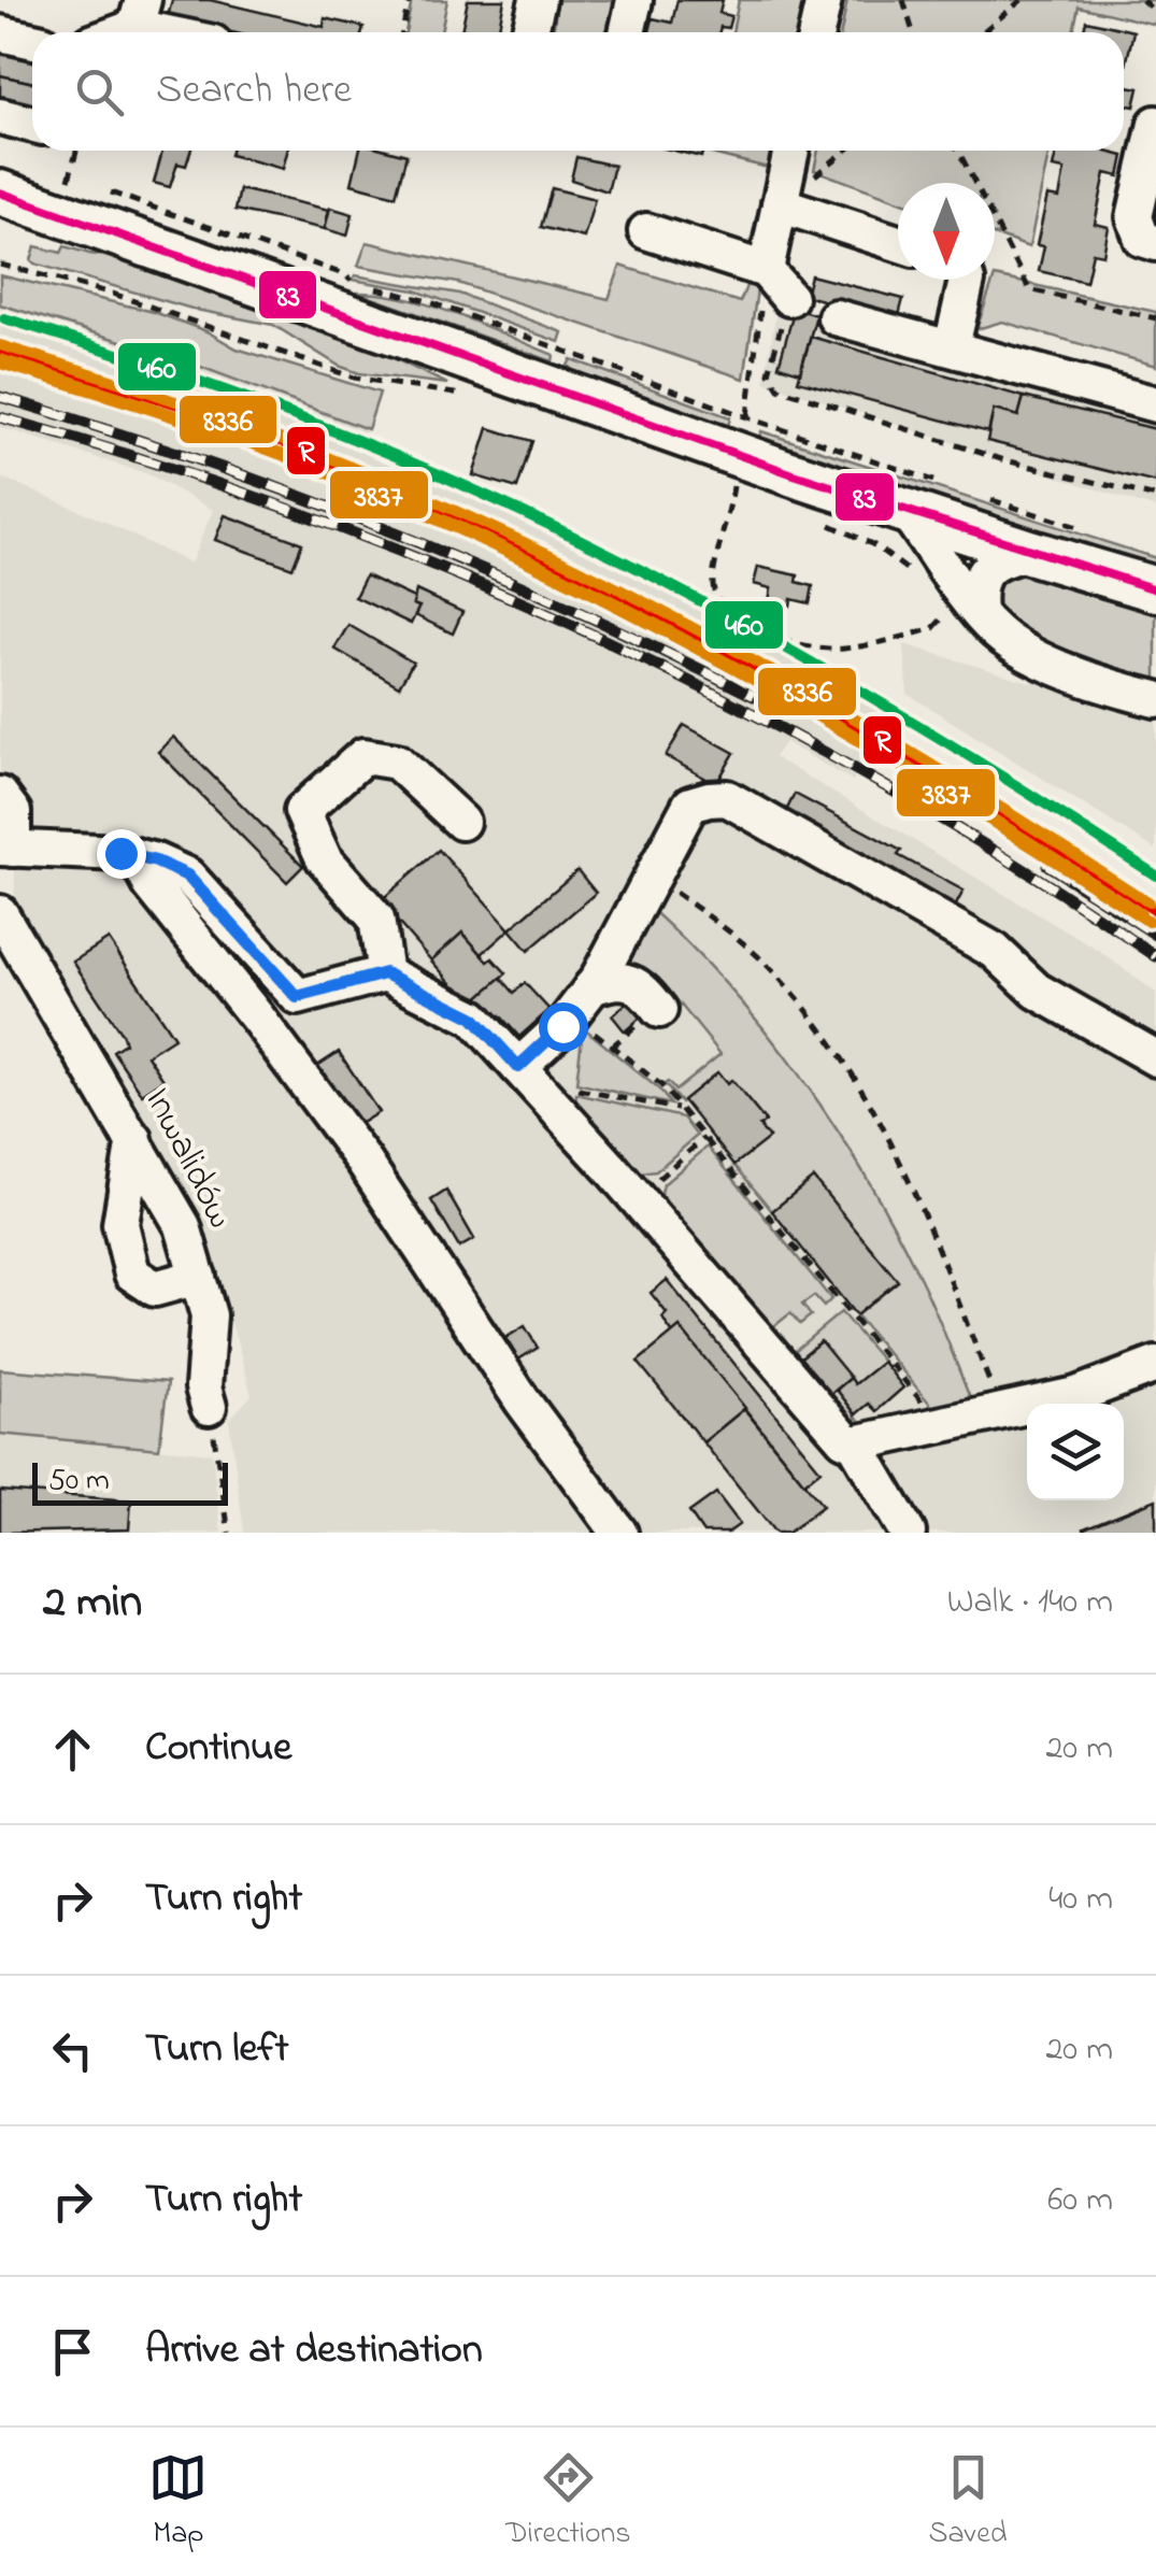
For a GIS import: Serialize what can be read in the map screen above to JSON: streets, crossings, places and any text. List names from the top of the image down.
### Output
{
  "streets": {
    "street": ["Inwalidów"]
  },
  "lines": [
    "transit line 83",
    "transit line 460",
    "transit line 8336",
    "transit line R",
    "transit line 3837"
  ],
  "scale_bar": "50 m",
  "north": "bottom",
  "page": {
    "search": "Search here",
    "scale": "50 m",
    "heading": ["2 min", "Walk · 140 m"],
    "list": [
      ["Continue", "20 m"],
      ["Turn right", "40 m"],
      ["Turn left", "20 m"],
      ["Turn right", "60 m"],
      "Arrive at destination"
    ],
    "nav": ["Map", "Directions", "Saved"]
  }
}
